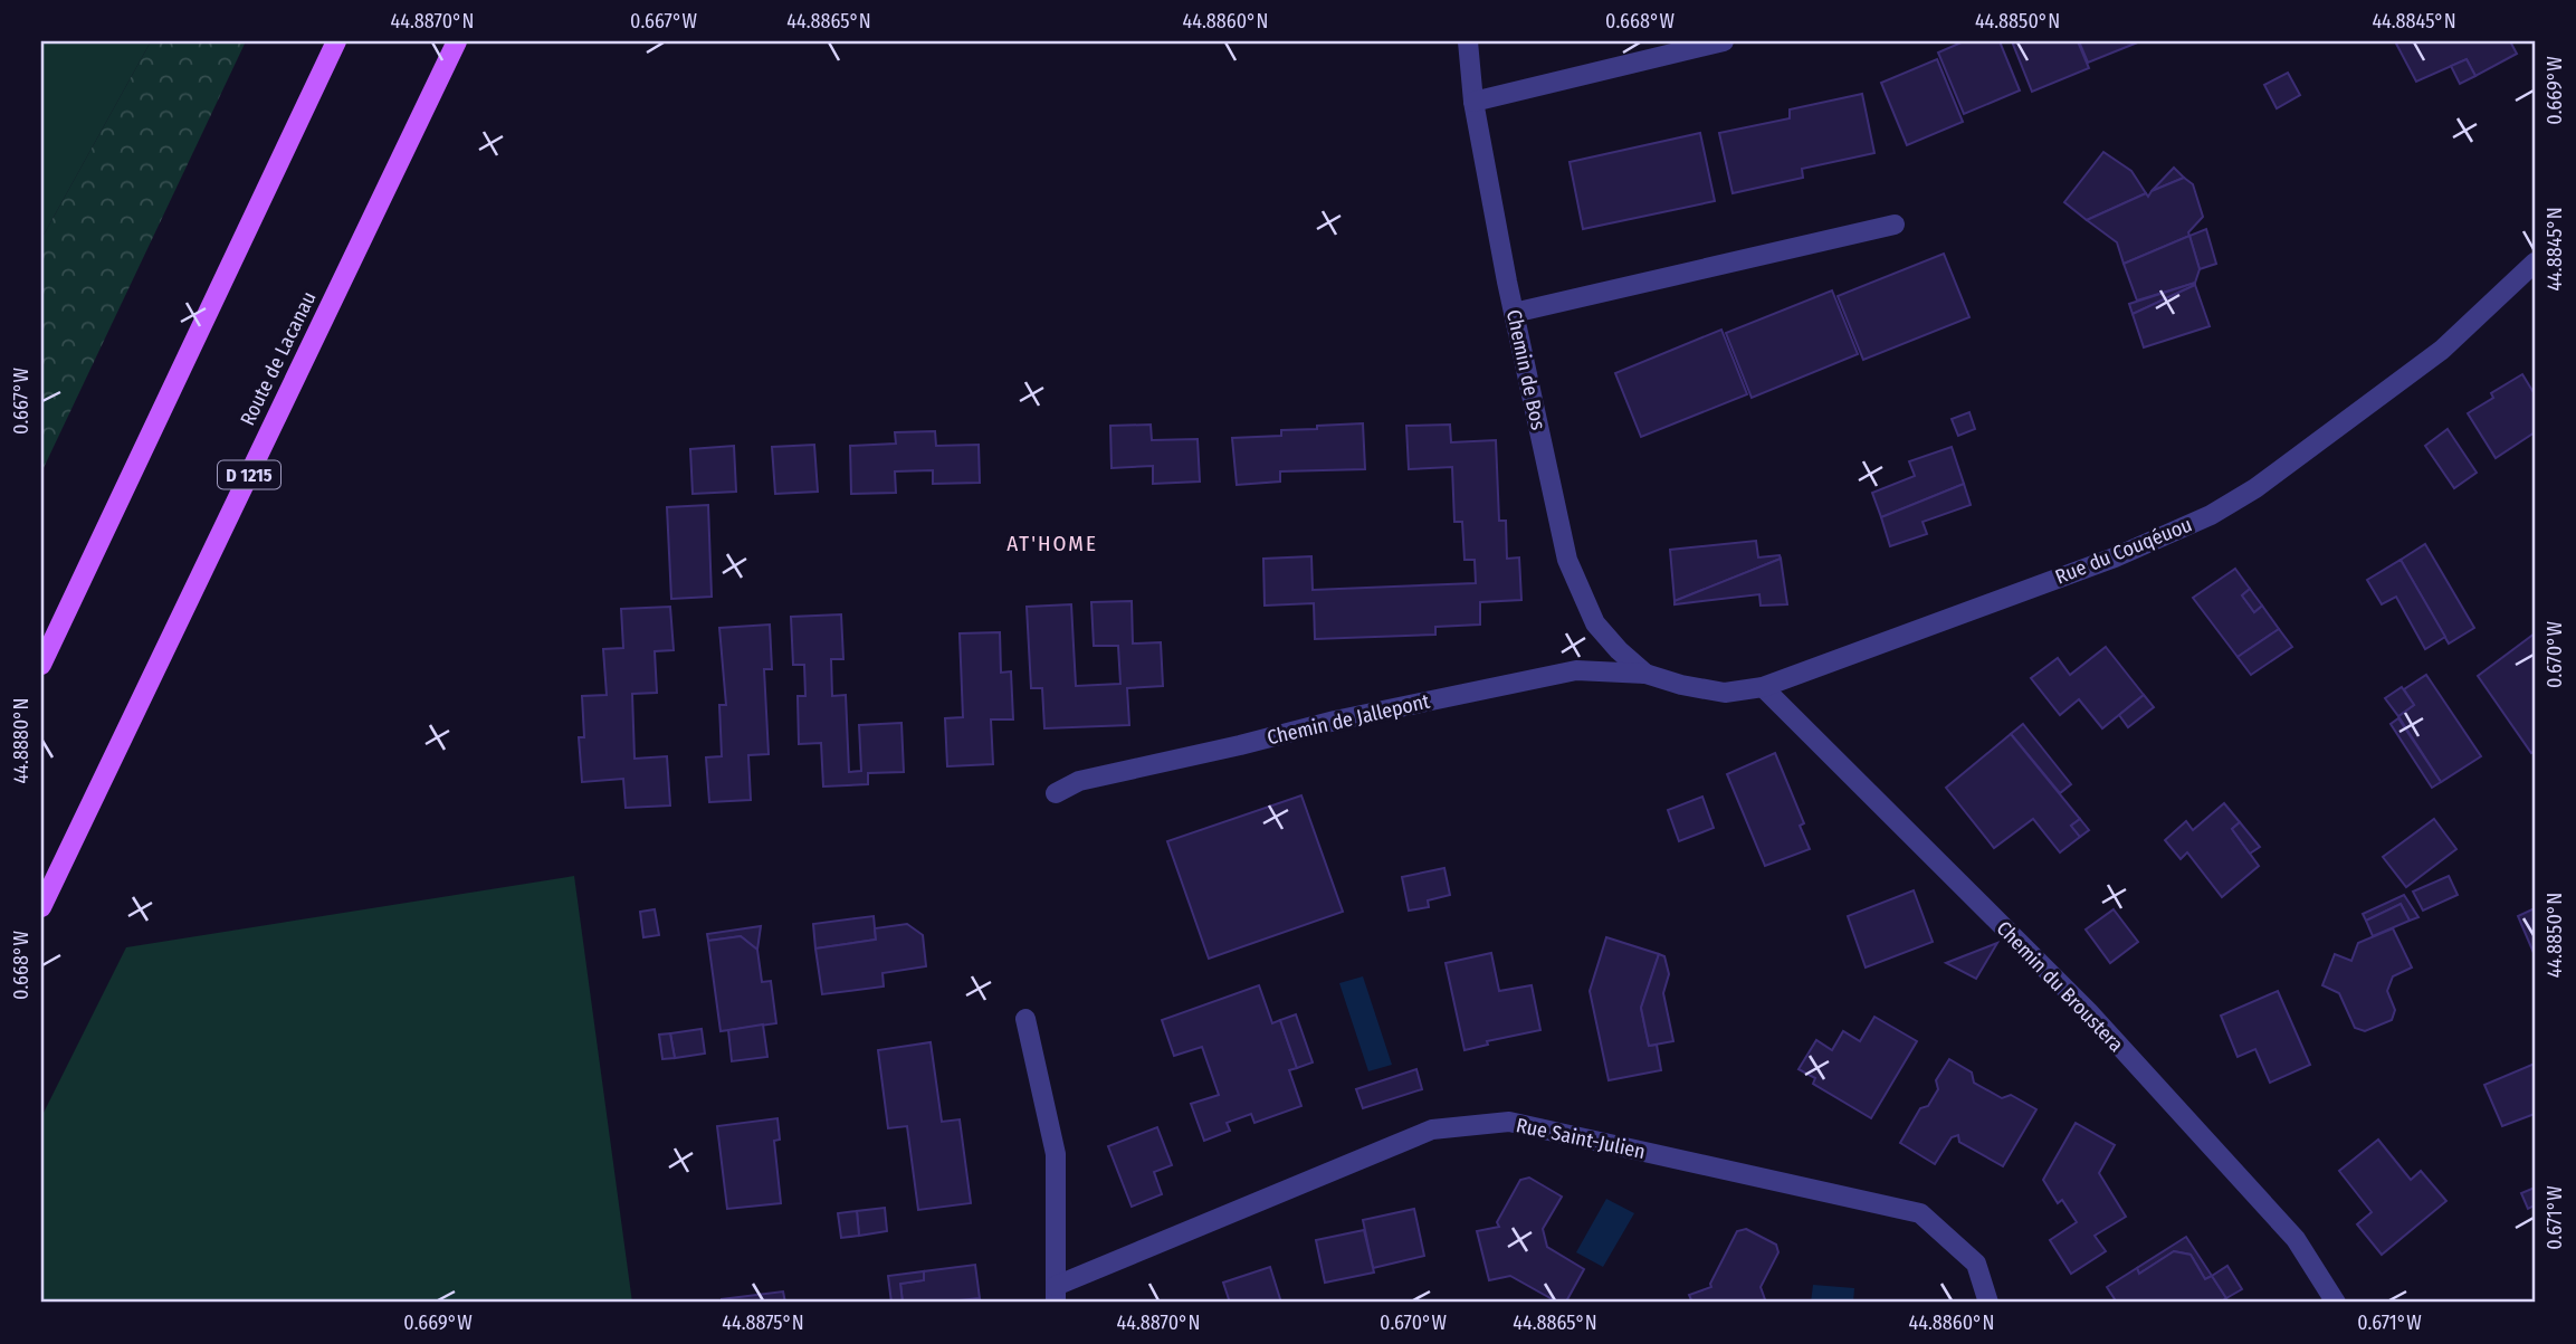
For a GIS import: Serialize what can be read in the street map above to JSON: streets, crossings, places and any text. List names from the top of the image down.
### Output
{
  "streets": {
    "main road": ["Route de Lacanau", "D 1215"],
    "street": [
      "Chemin de Bos",
      "Rue du Couqéuou",
      "Chemin de Jallepont",
      "Chemin du Broustera",
      "Rue Saint-Julien"
    ]
  },
  "crossings": [
    ["Chemin de Bos", "Rue du Couqéuou"],
    ["Chemin de Bos", "Chemin de Jallepont"],
    ["Rue du Couqéuou", "Chemin de Jallepont"],
    ["Rue du Couqéuou", "Chemin du Broustera"]
  ],
  "districts": ["AT'HOME"],
  "coordinates": [
    "44.8870°N",
    "0.667°W",
    "44.8865°N",
    "44.8860°N",
    "0.668°W",
    "44.8850°N",
    "44.8845°N",
    "0.669°W",
    "0.670°W",
    "44.8880°N",
    "0.671°W",
    "44.8875°N"
  ]
}
